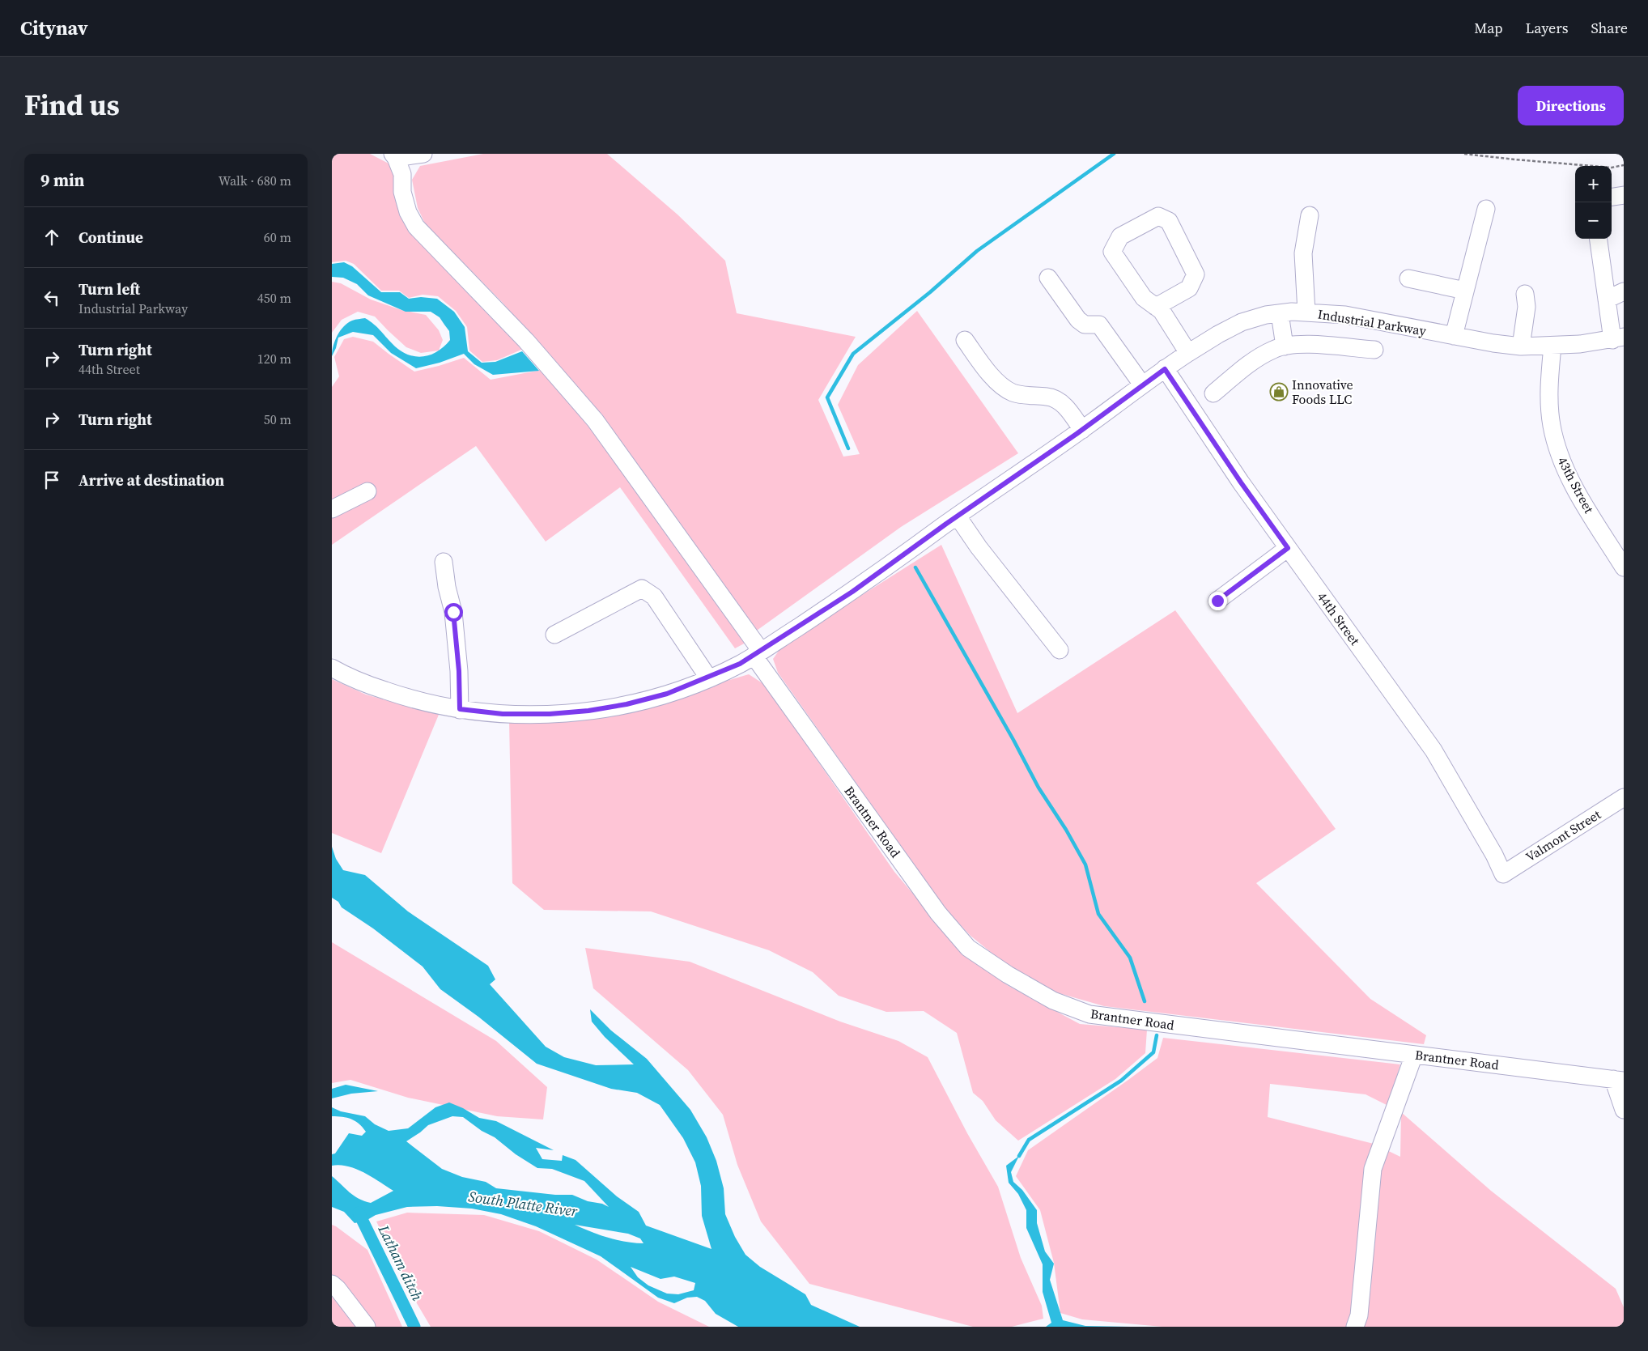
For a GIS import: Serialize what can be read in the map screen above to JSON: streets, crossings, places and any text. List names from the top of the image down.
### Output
{
  "streets": {
    "street": [
      "Industrial Parkway",
      "43th Street",
      "44th Street",
      "Brantner Road",
      "Valmont Street"
    ]
  },
  "crossings": [
    ["Industrial Parkway", "43th Street"],
    ["Industrial Parkway", "44th Street"],
    ["Industrial Parkway", "Brantner Road"],
    ["44th Street", "Valmont Street"]
  ],
  "water": ["South Platte River", "Latham ditch"],
  "places": {
    "shop": ["Innovative Foods LLC"]
  },
  "page": {
    "header": "Citynav",
    "nav": ["Map", "Layers", "Share"],
    "title": "Find us",
    "buttons": "Directions",
    "heading": ["9 min", "Walk · 680 m"],
    "map_buttons": ["+", "−"],
    "list": [
      ["Continue", "60 m"],
      ["Turn left", "Industrial Parkway", "450 m"],
      ["Turn right", "44th Street", "120 m"],
      ["Turn right", "50 m"],
      "Arrive at destination"
    ]
  }
}
